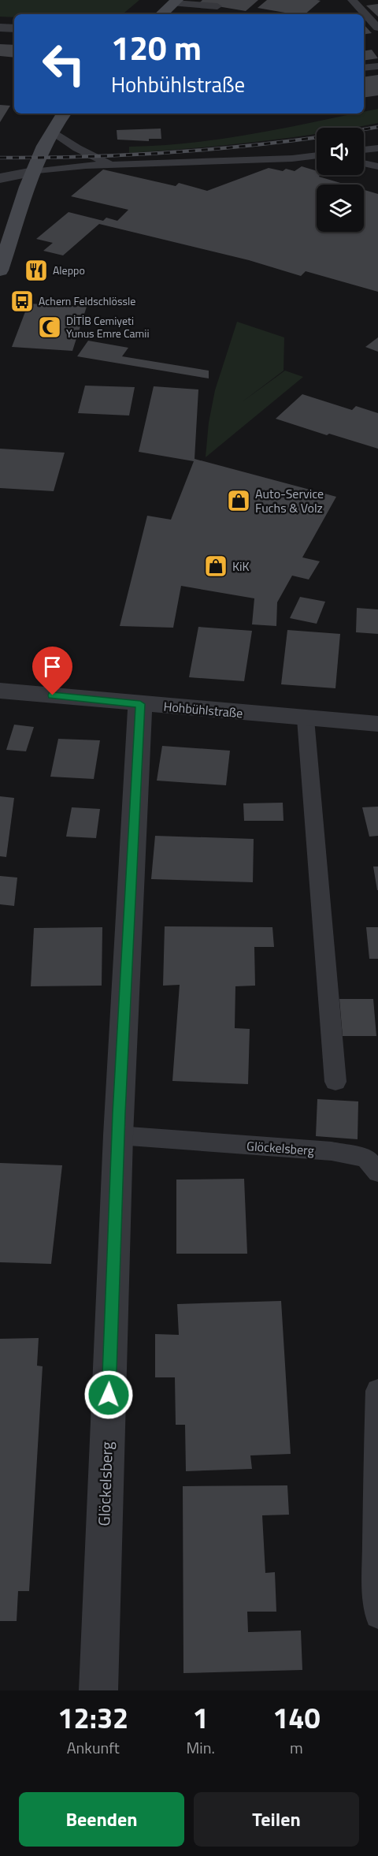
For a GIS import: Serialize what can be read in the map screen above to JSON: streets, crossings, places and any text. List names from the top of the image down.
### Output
{
  "streets": {
    "street": ["Hohbühlstraße", "Glöckelsberg"]
  },
  "crossings": [
    ["Hohbühlstraße", "Glöckelsberg"]
  ],
  "places": {
    "restaurant": ["Aleppo"],
    "bus stop": ["Achern Feldschlössle"],
    "mosque": ["DİTİB Cemiyeti Yunus Emre Camii"],
    "shop": ["Auto-Service Fuchs & Volz", "KiK"]
  },
  "page": {
    "turn": ["120 m", "Hohbühlstraße"],
    "eta": [
      "12:32",
      "Ankunft",
      "1",
      "Min.",
      "140",
      "m"
    ],
    "buttons": ["Beenden", "Teilen"]
  }
}
